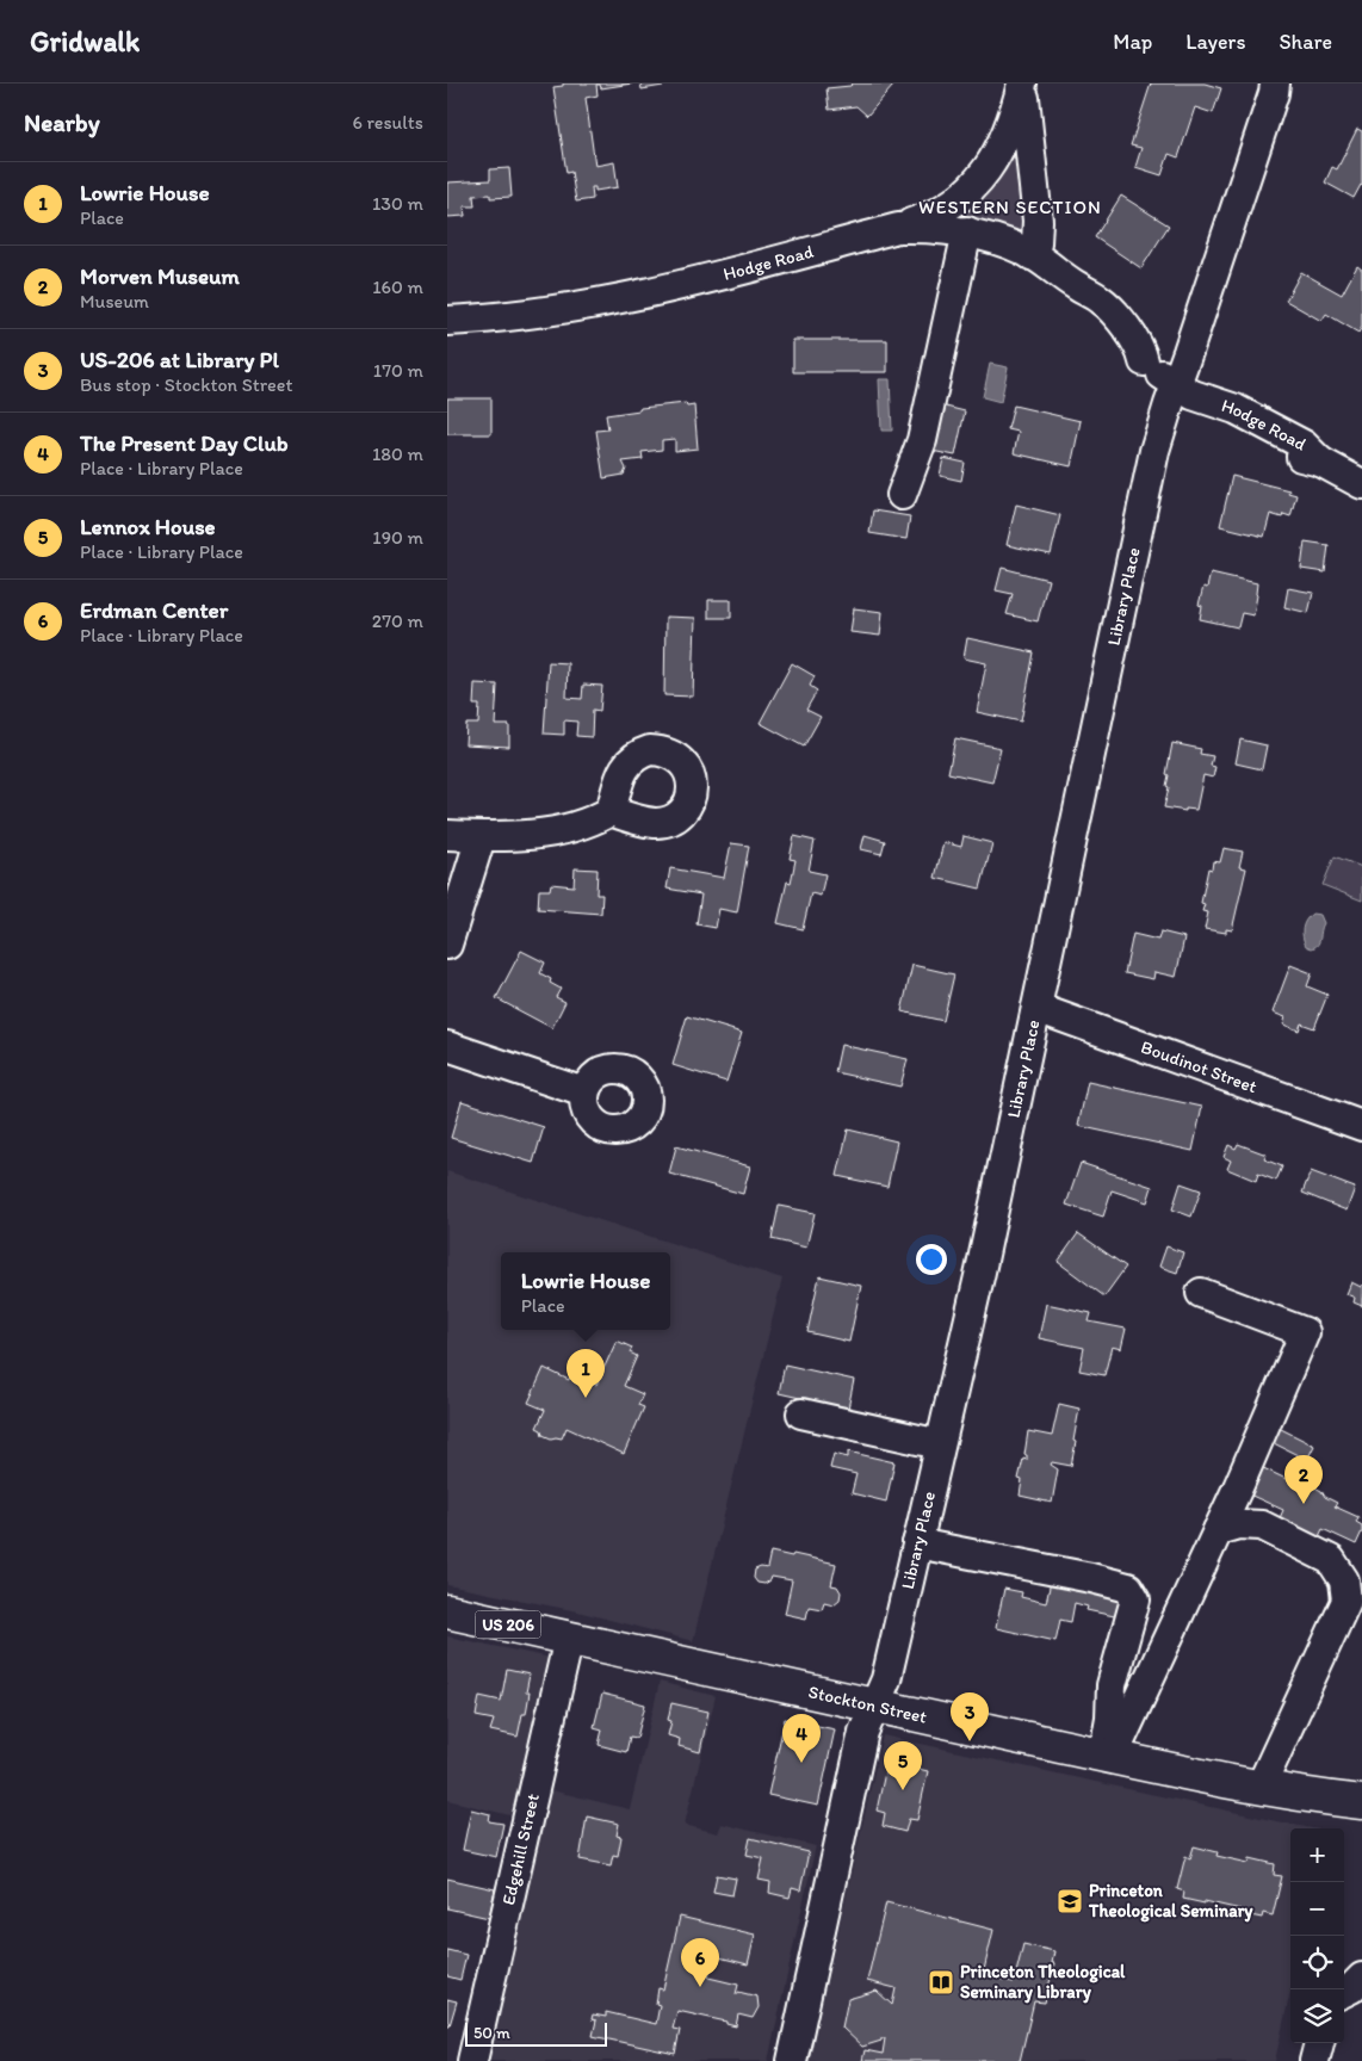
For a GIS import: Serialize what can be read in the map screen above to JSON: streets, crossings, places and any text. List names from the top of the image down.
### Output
{
  "streets": {
    "highway": ["US 206", "Stockton Street"],
    "street": [
      "Hodge Road",
      "Library Place",
      "Boudinot Street",
      "Edgehill Street"
    ]
  },
  "crossings": [
    ["Hodge Road", "Library Place"],
    ["Library Place", "Boudinot Street"],
    ["Library Place", "Stockton Street"],
    ["Stockton Street", "Edgehill Street"]
  ],
  "districts": ["WESTERN SECTION"],
  "places": {
    "school or university": ["Princeton Theological Seminary"],
    "library": ["Princeton Theological Seminary Library"]
  },
  "scale_bar": "50 m",
  "page": {
    "header": "Gridwalk",
    "nav": ["Map", "Layers", "Share"],
    "heading": ["Nearby", "6 results"],
    "list": [
      {
        "mark": "1",
        "name": "Lowrie House",
        "note": "Place",
        "value": "130 m"
      },
      {
        "mark": "2",
        "name": "Morven Museum",
        "note": "Museum",
        "value": "160 m"
      },
      {
        "mark": "3",
        "name": "US-206 at Library Pl",
        "note": "Bus stop · Stockton Street",
        "value": "170 m"
      },
      {
        "mark": "4",
        "name": "The Present Day Club",
        "note": "Place · Library Place",
        "value": "180 m"
      },
      {
        "mark": "5",
        "name": "Lennox House",
        "note": "Place · Library Place",
        "value": "190 m"
      },
      {
        "mark": "6",
        "name": "Erdman Center",
        "note": "Place · Library Place",
        "value": "270 m"
      }
    ],
    "popup": ["Lowrie House", "Place"],
    "pins": [
      "1",
      "2",
      "3",
      "4",
      "5",
      "6"
    ],
    "map_buttons": ["+", "−"],
    "scale": "50 m"
  }
}
